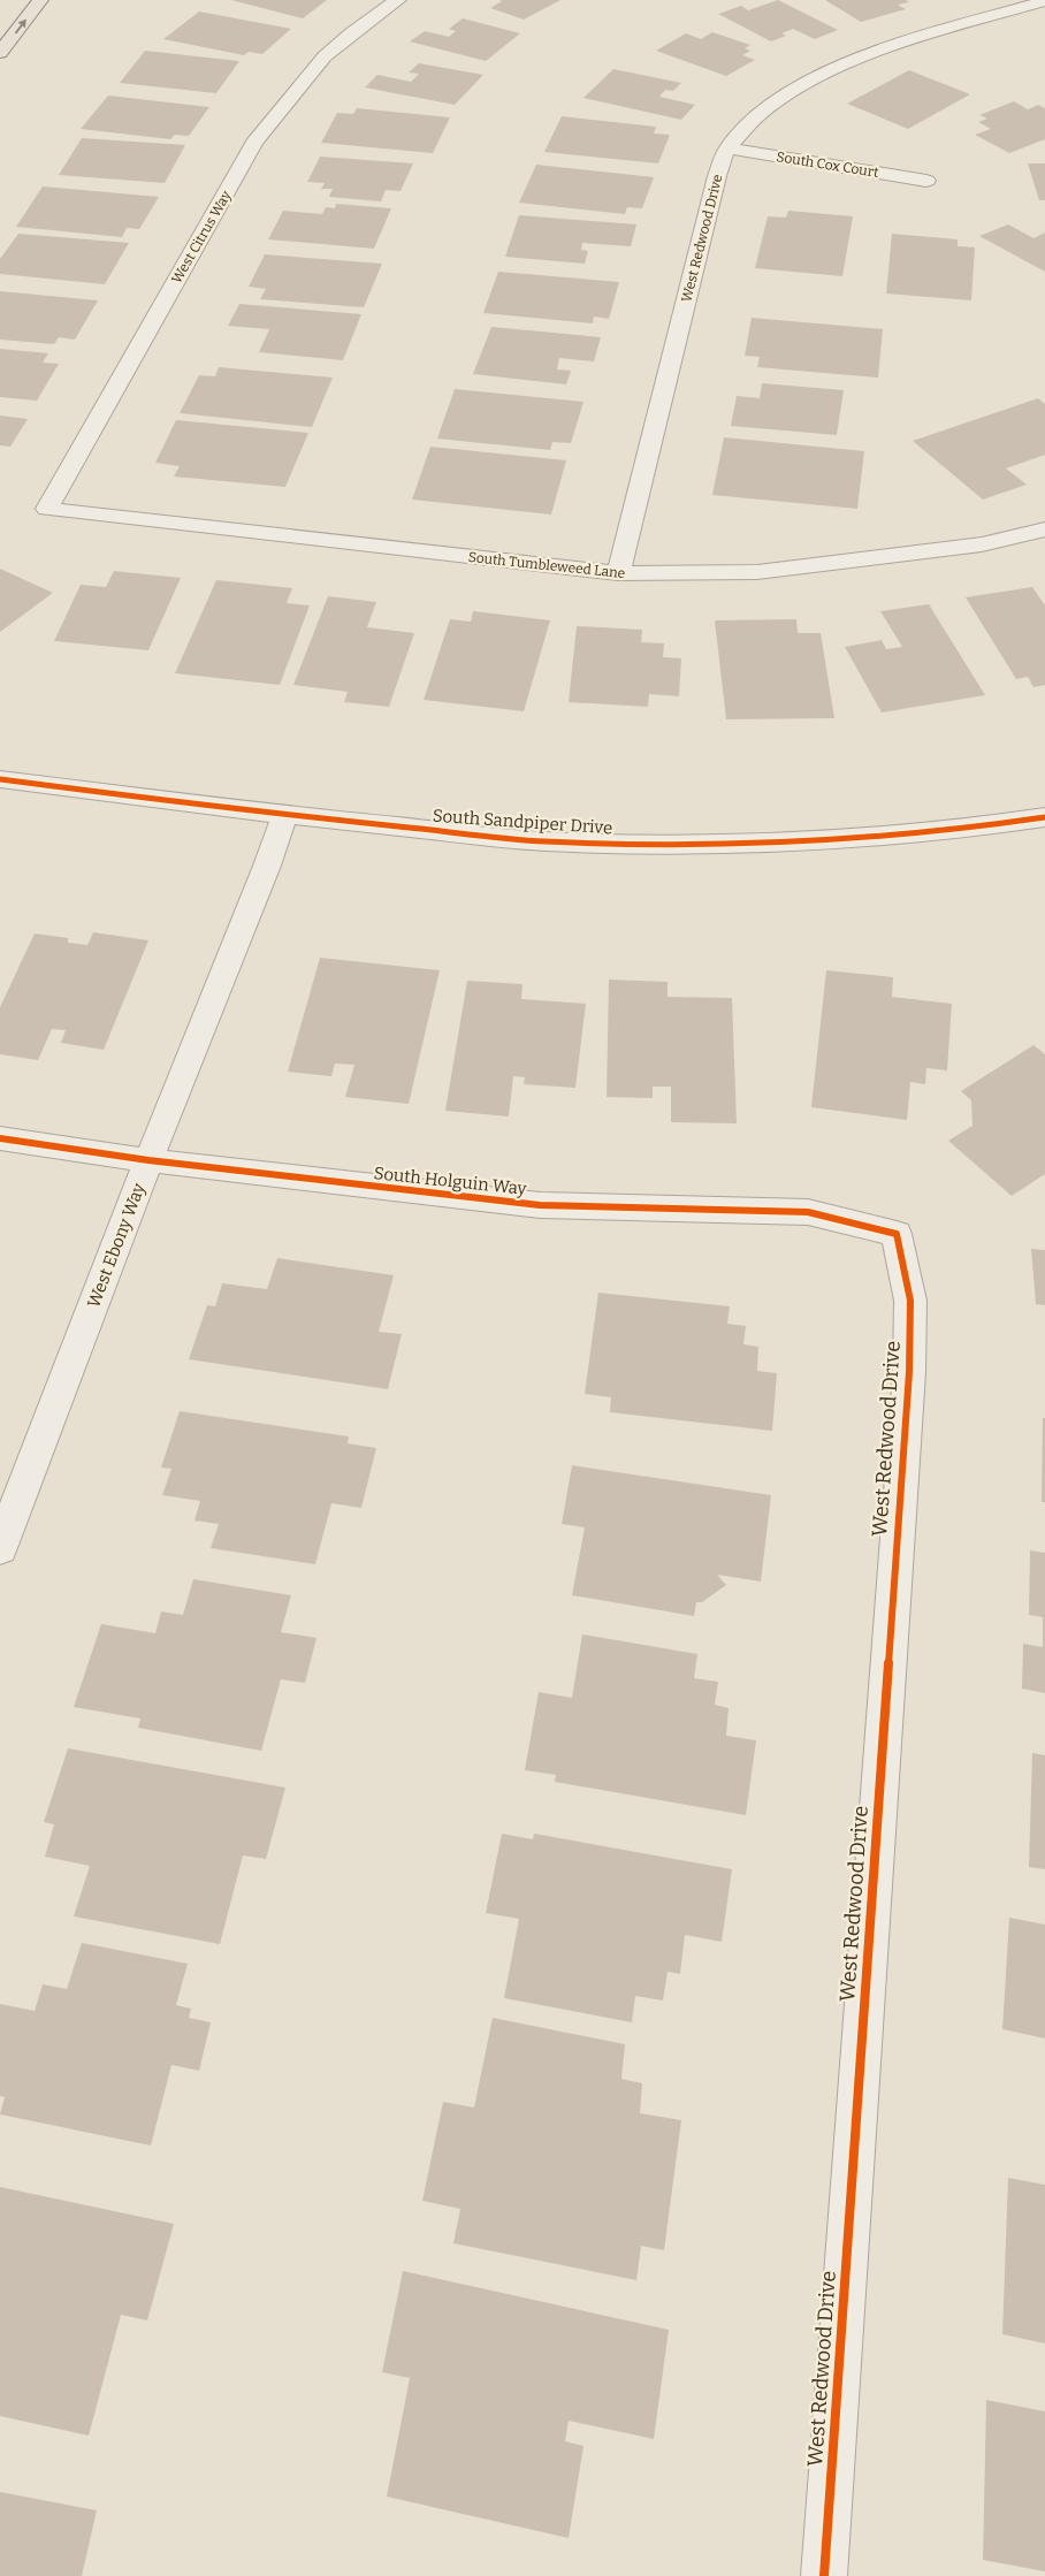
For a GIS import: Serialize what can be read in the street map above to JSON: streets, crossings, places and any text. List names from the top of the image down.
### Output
{
  "streets": {
    "street": [
      "South Cox Court",
      "West Citrus Way",
      "West Redwood Drive",
      "South Tumbleweed Lane",
      "South Sandpiper Drive",
      "South Holguin Way",
      "West Ebony Way"
    ]
  },
  "crossings": [
    ["South Cox Court", "West Redwood Drive"],
    ["West Citrus Way", "South Tumbleweed Lane"],
    ["West Redwood Drive", "South Tumbleweed Lane"],
    ["West Redwood Drive", "South Holguin Way"],
    ["South Sandpiper Drive", "West Ebony Way"],
    ["South Holguin Way", "West Ebony Way"]
  ]
}
